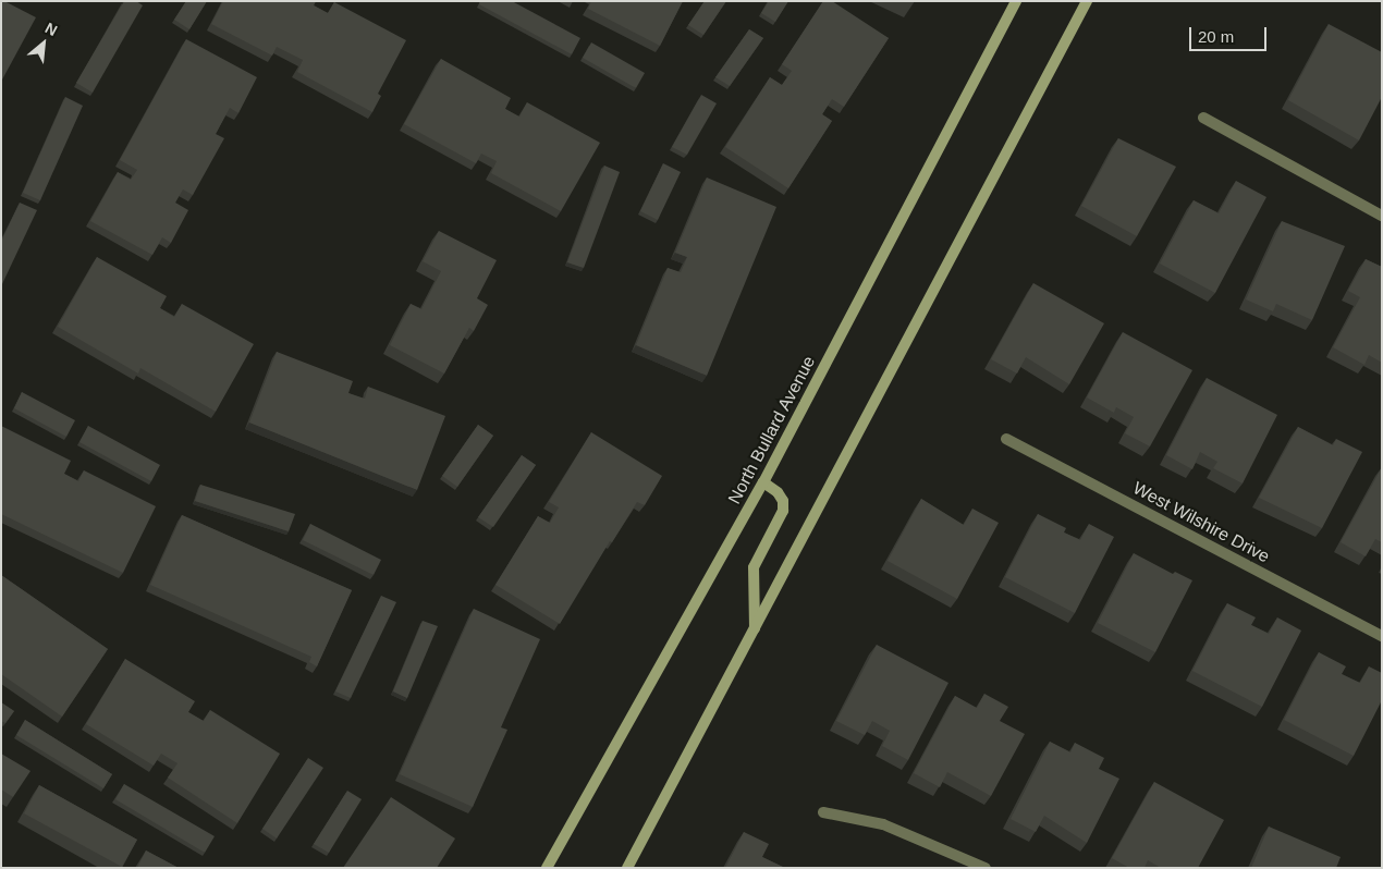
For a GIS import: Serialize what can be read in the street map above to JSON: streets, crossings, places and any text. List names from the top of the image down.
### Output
{
  "streets": {
    "main road": ["North Bullard Avenue"],
    "street": ["West Wilshire Drive"]
  },
  "scale_bar": "20 m",
  "north": "top right"
}
